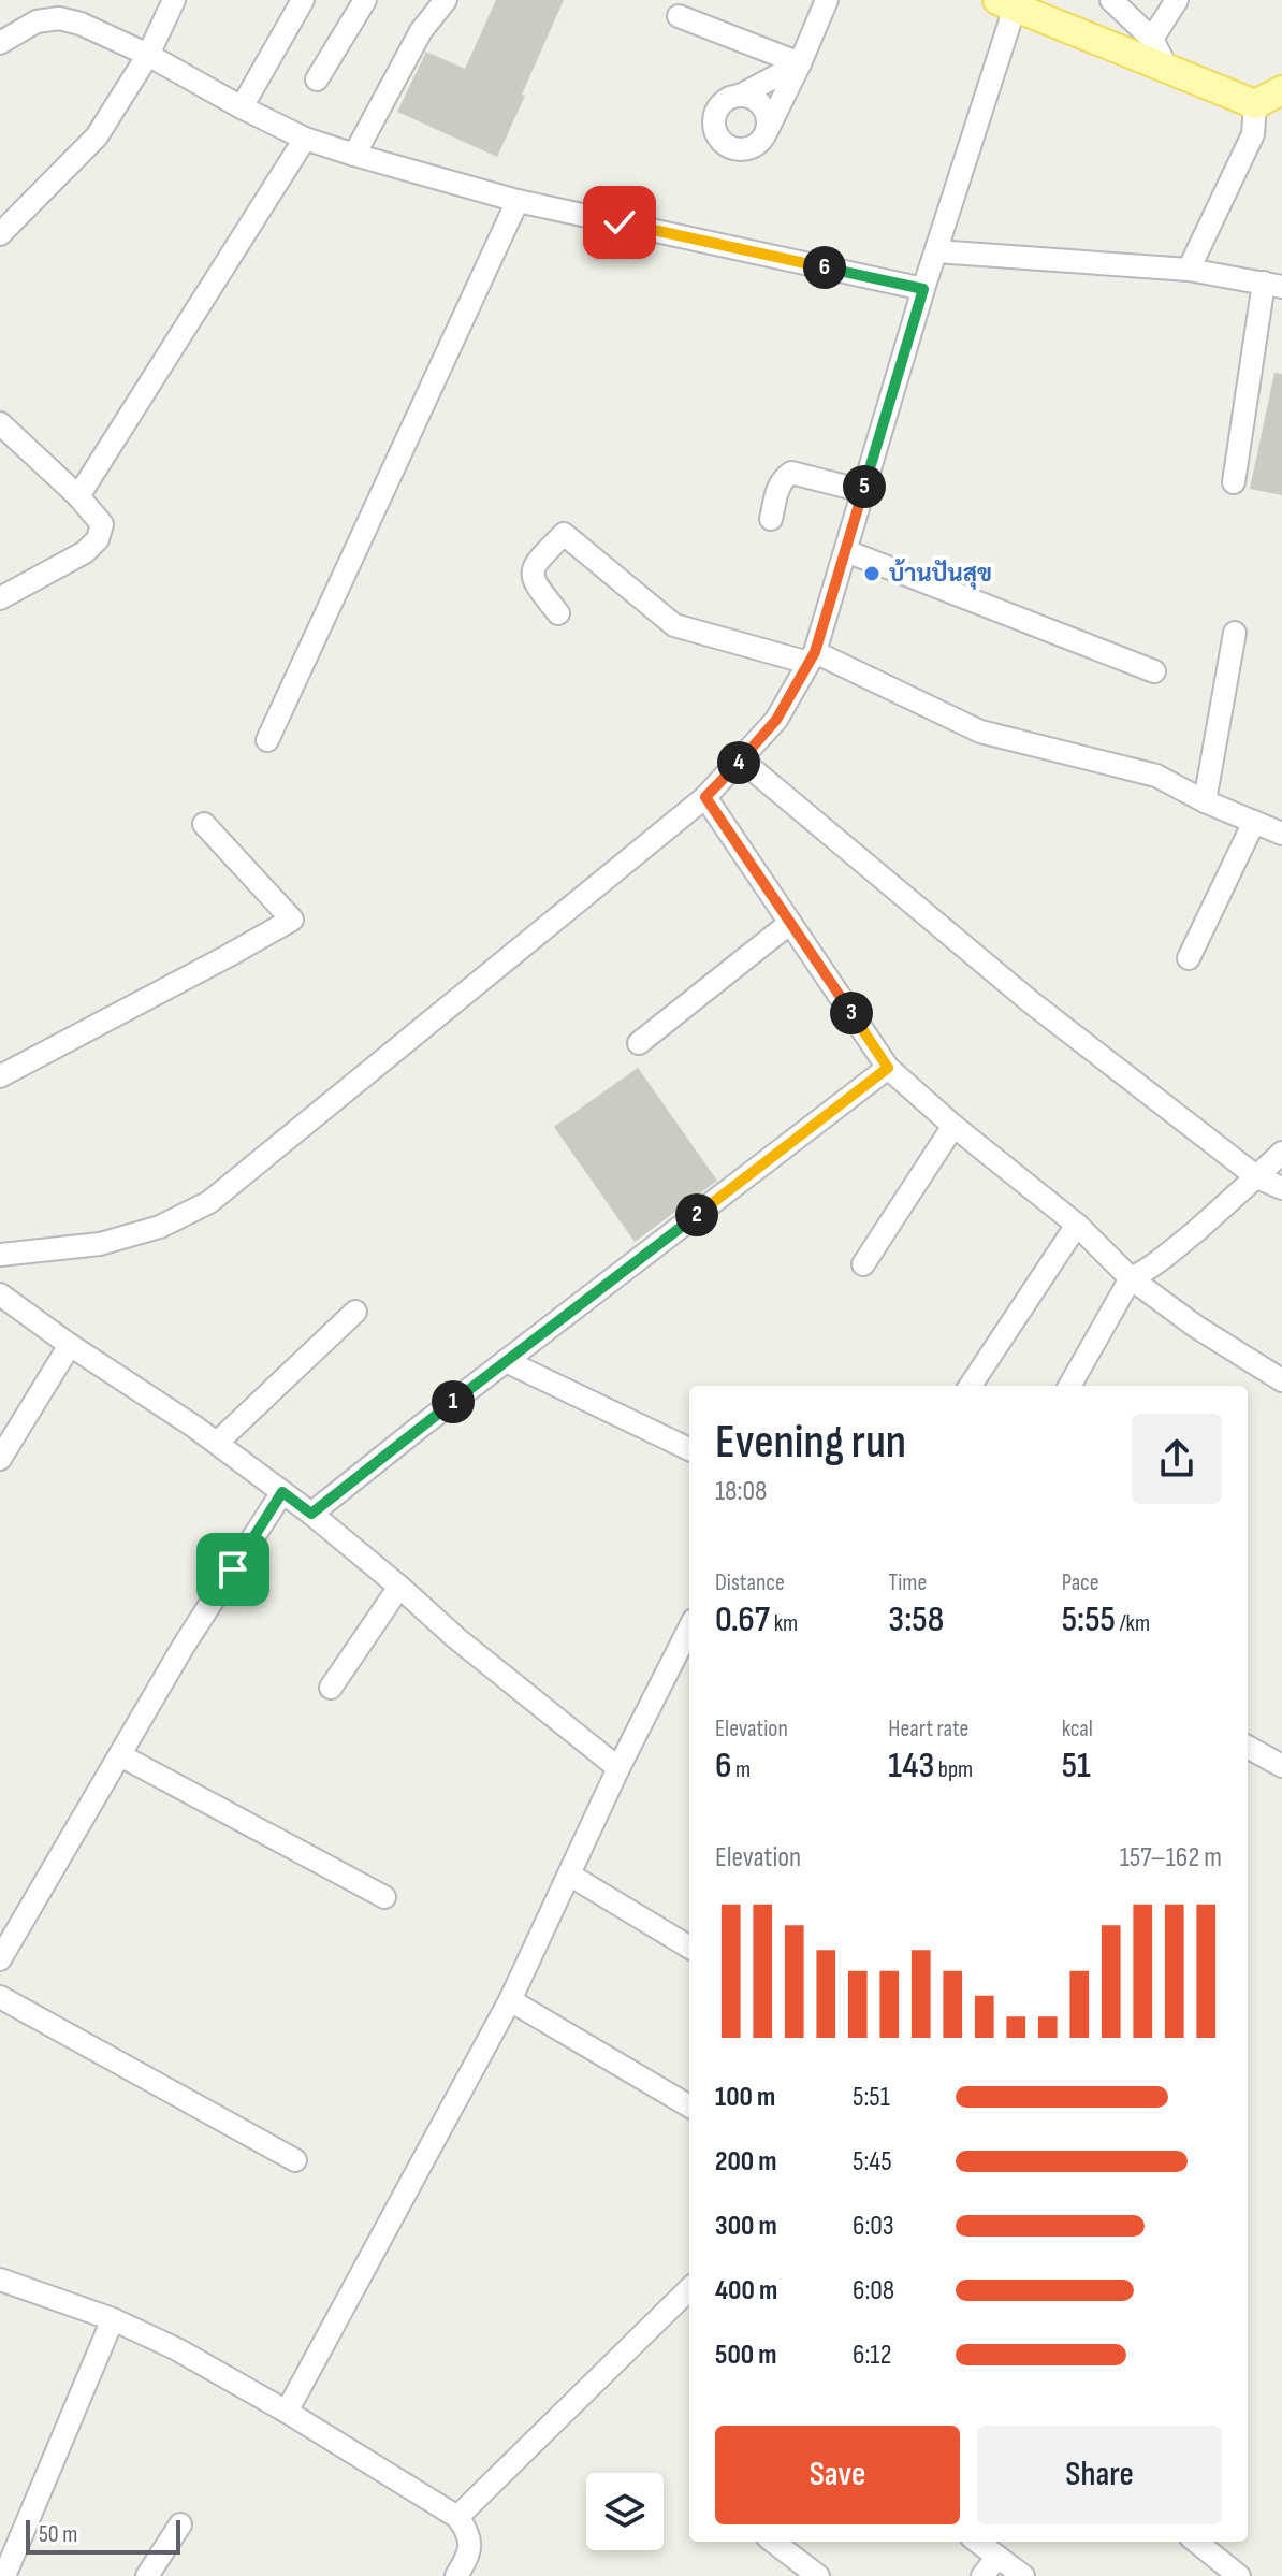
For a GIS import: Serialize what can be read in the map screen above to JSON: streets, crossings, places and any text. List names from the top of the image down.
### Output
{
  "places": ["บ้านปันสุข"],
  "scale_bar": "50 m",
  "page": {
    "pins": [
      "6",
      "5",
      "4",
      "3",
      "2",
      "1"
    ],
    "heading": ["Evening run", "18:08"],
    "stats": [
      ["Distance", "0.67 km"],
      ["Time", "3:58"],
      ["Pace", "5:55 /km"],
      ["Elevation", "6 m"],
      ["Heart rate", "143 bpm"],
      ["kcal", "51"]
    ],
    "chart": ["Elevation", "157–162 m"],
    "list": [
      {
        "name": "100 m",
        "note": "5:51"
      },
      {
        "name": "200 m",
        "note": "5:45"
      },
      {
        "name": "300 m",
        "note": "6:03"
      },
      {
        "name": "400 m",
        "note": "6:08"
      },
      {
        "name": "500 m",
        "note": "6:12"
      }
    ],
    "buttons": ["Save", "Share"],
    "scale": "50 m"
  }
}
